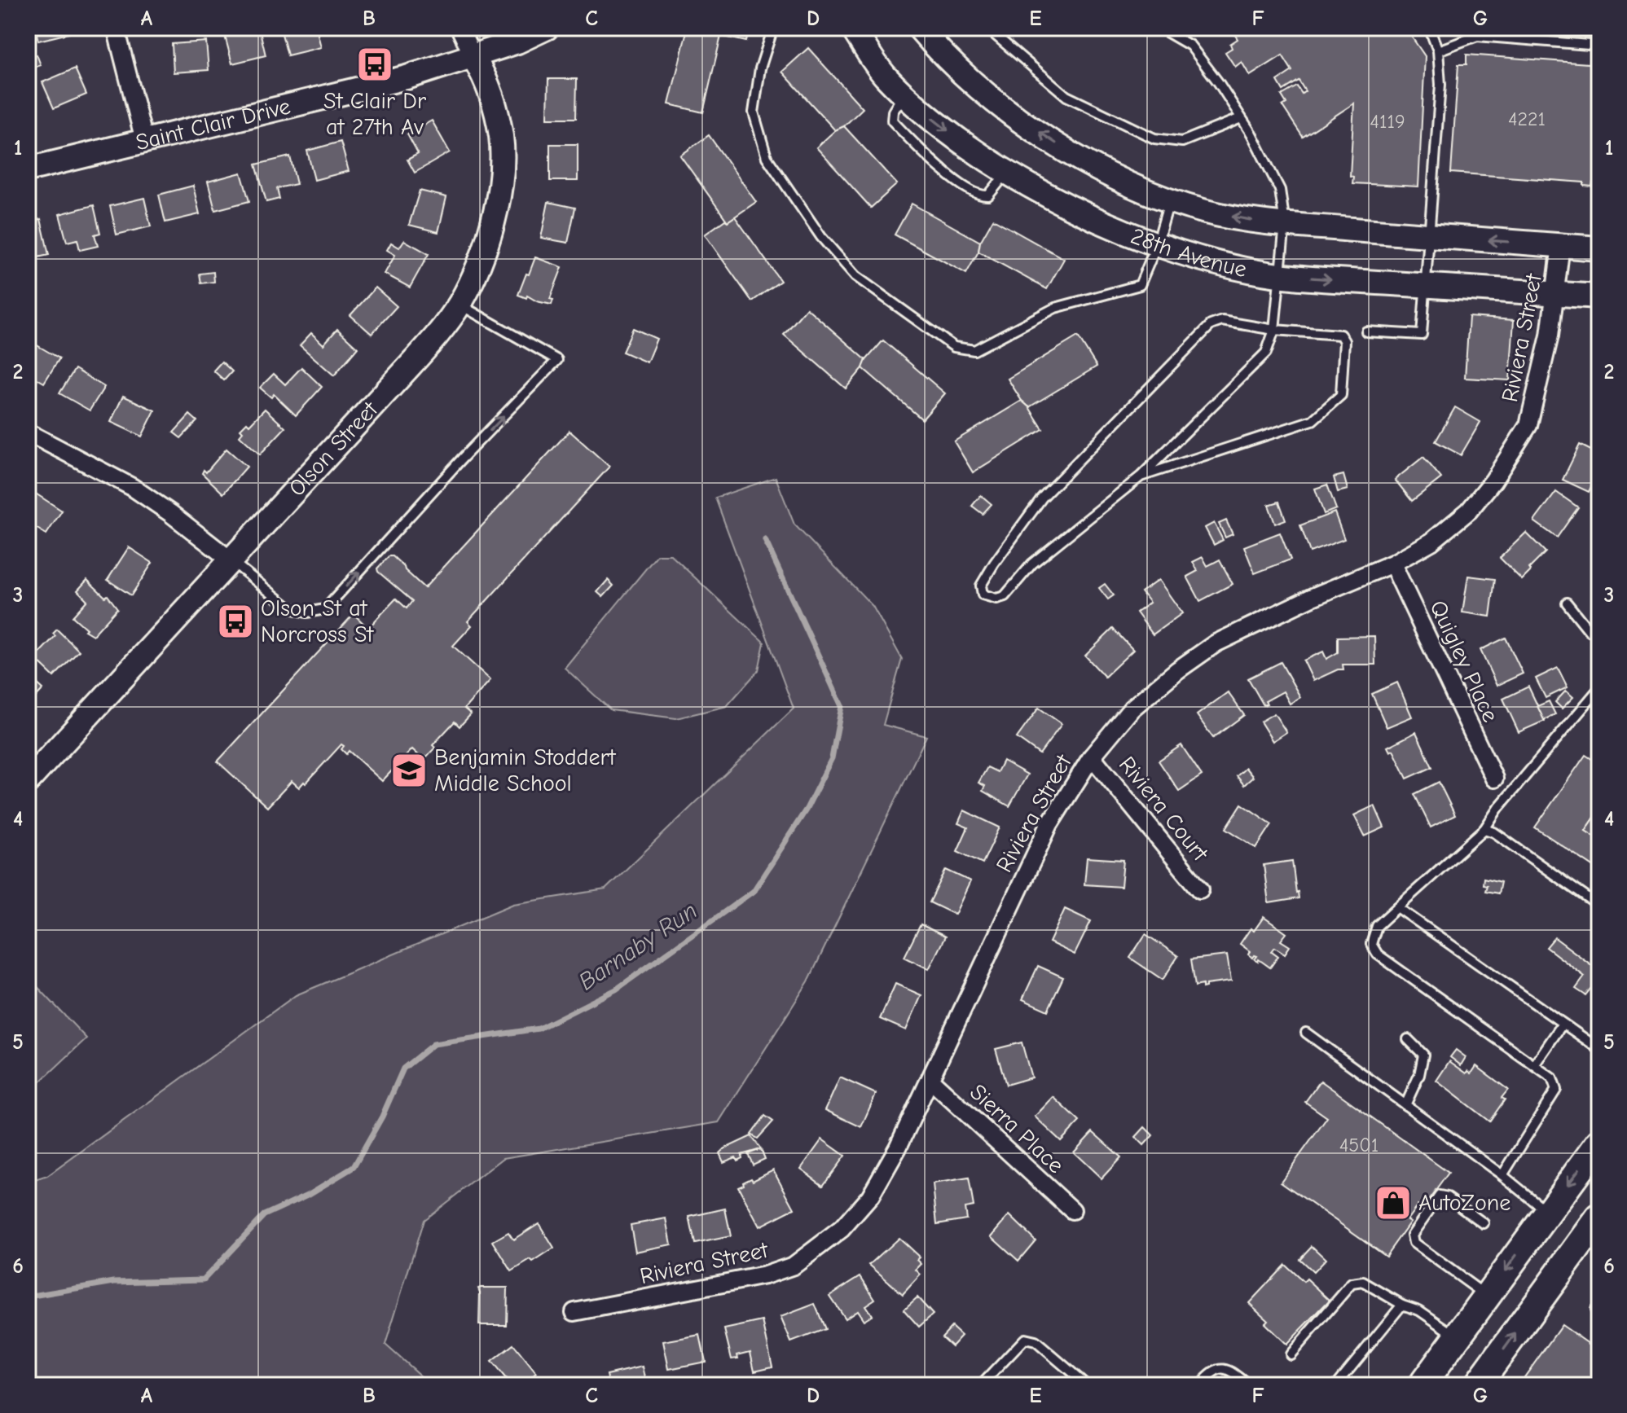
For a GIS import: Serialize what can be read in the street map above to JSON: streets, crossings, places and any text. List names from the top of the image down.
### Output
{
  "streets": {
    "street": [
      "Saint Clair Drive",
      "28th Avenue",
      "Riviera Street",
      "Olson Street",
      "Quigley Place",
      "Riviera Court",
      "Sierra Place"
    ]
  },
  "crossings": [
    ["Saint Clair Drive", "Olson Street"],
    ["28th Avenue", "Riviera Street"],
    ["Riviera Street", "Quigley Place"],
    ["Riviera Street", "Riviera Court"],
    ["Riviera Street", "Sierra Place"]
  ],
  "water": ["Barnaby Run"],
  "places": {
    "bus stop": ["St Clair Dr at 27th Av", "Olson St at Norcross St"],
    "school or university": ["Benjamin Stoddert Middle School"],
    "shop": ["AutoZone"]
  },
  "house_numbers": ["4221", "4119", "4501"],
  "grid": {
    "columns": [
      "A",
      "B",
      "C",
      "D",
      "E",
      "F",
      "G"
    ],
    "rows": [
      "1",
      "2",
      "3",
      "4",
      "5",
      "6"
    ]
  }
}
